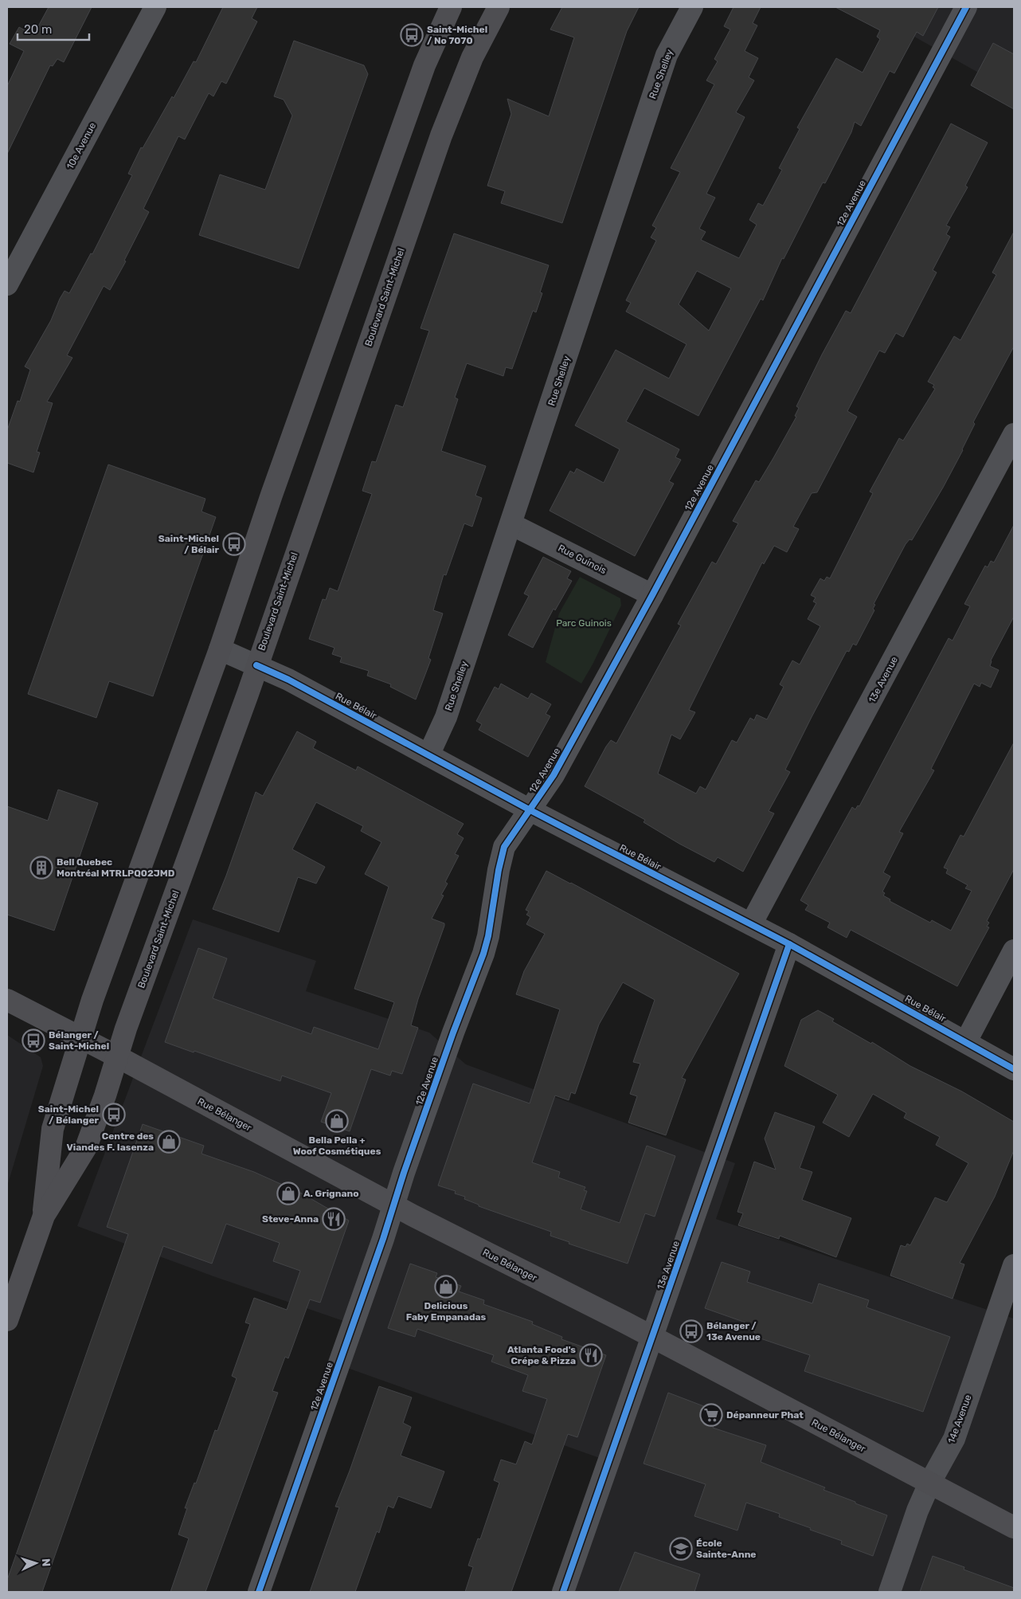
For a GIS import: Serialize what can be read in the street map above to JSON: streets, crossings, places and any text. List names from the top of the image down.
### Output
{
  "streets": {
    "main road": ["Boulevard Saint-Michel", "Rue Bélanger"],
    "street": [
      "Rue Shelley",
      "10e Avenue",
      "12e Avenue",
      "Rue Guinois",
      "13e Avenue",
      "Rue Bélair",
      "14e Avenue"
    ]
  },
  "crossings": [
    ["Rue Shelley", "Rue Guinois"],
    ["Rue Shelley", "Rue Bélair"],
    ["12e Avenue", "Rue Guinois"],
    ["12e Avenue", "Rue Bélair"],
    ["12e Avenue", "Rue Bélanger"],
    ["Boulevard Saint-Michel", "Rue Bélair"],
    ["Boulevard Saint-Michel", "Rue Bélanger"],
    ["13e Avenue", "Rue Bélair"],
    ["13e Avenue", "Rue Bélanger"],
    ["Rue Bélanger", "14e Avenue"]
  ],
  "parks": ["Parc Guinois"],
  "places": {
    "bus stop": [
      "Saint-Michel / No 7070",
      "Saint-Michel / Bélair",
      "Bélanger / Saint-Michel",
      "Saint-Michel / Bélanger",
      "Bélanger / 13e Avenue"
    ],
    "building": ["Bell Quebec Montréal MTRLPQ02JMD"],
    "shop": [
      "Bella Pella + Woof Cosmétiques",
      "Centre des Viandes F. Iasenza",
      "A. Grignano",
      "Delicious Faby Empanadas"
    ],
    "restaurant": ["Steve-Anna", "Atlanta Food's Crépe & Pizza"],
    "supermarket": ["Dépanneur Phat"],
    "school or university": ["École Sainte-Anne"]
  },
  "scale_bar": "20 m",
  "north": "right"
}
